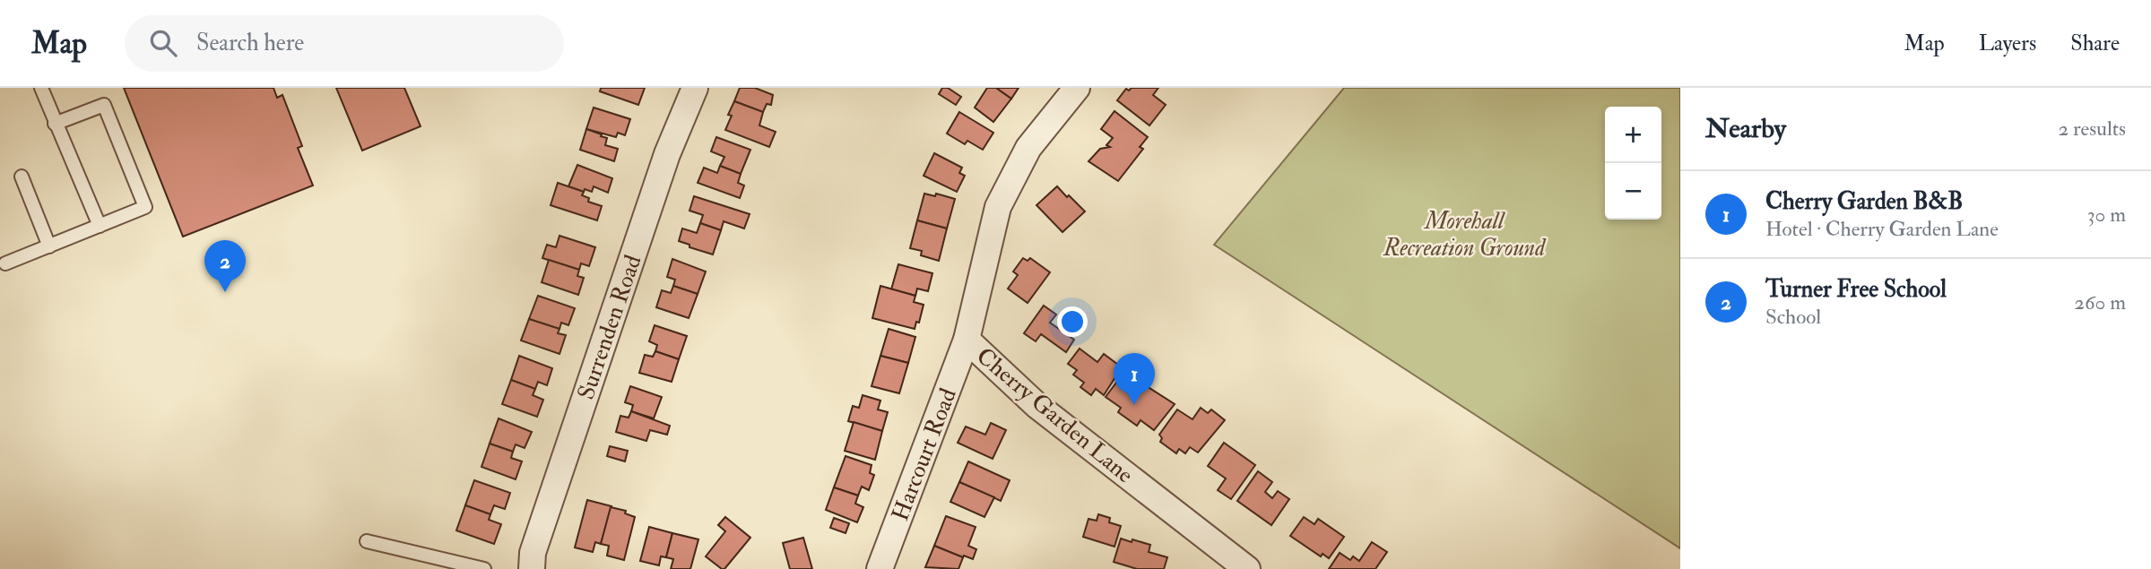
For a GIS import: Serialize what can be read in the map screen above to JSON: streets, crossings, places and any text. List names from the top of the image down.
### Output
{
  "streets": {
    "street": ["Surrenden Road", "Cherry Garden Lane", "Harcourt Road"]
  },
  "crossings": [
    ["Cherry Garden Lane", "Harcourt Road"]
  ],
  "parks": ["Morehall Recreation Ground"],
  "page": {
    "header": "Map",
    "search": "Search here",
    "nav": ["Map", "Layers", "Share"],
    "heading": ["Nearby", "2 results"],
    "map_buttons": ["+", "−"],
    "list": [
      {
        "mark": "1",
        "name": "Cherry Garden B&B",
        "note": "Hotel · Cherry Garden Lane",
        "value": "30 m"
      },
      {
        "mark": "2",
        "name": "Turner Free School",
        "note": "School",
        "value": "260 m"
      }
    ],
    "pins": ["2", "1"]
  }
}
